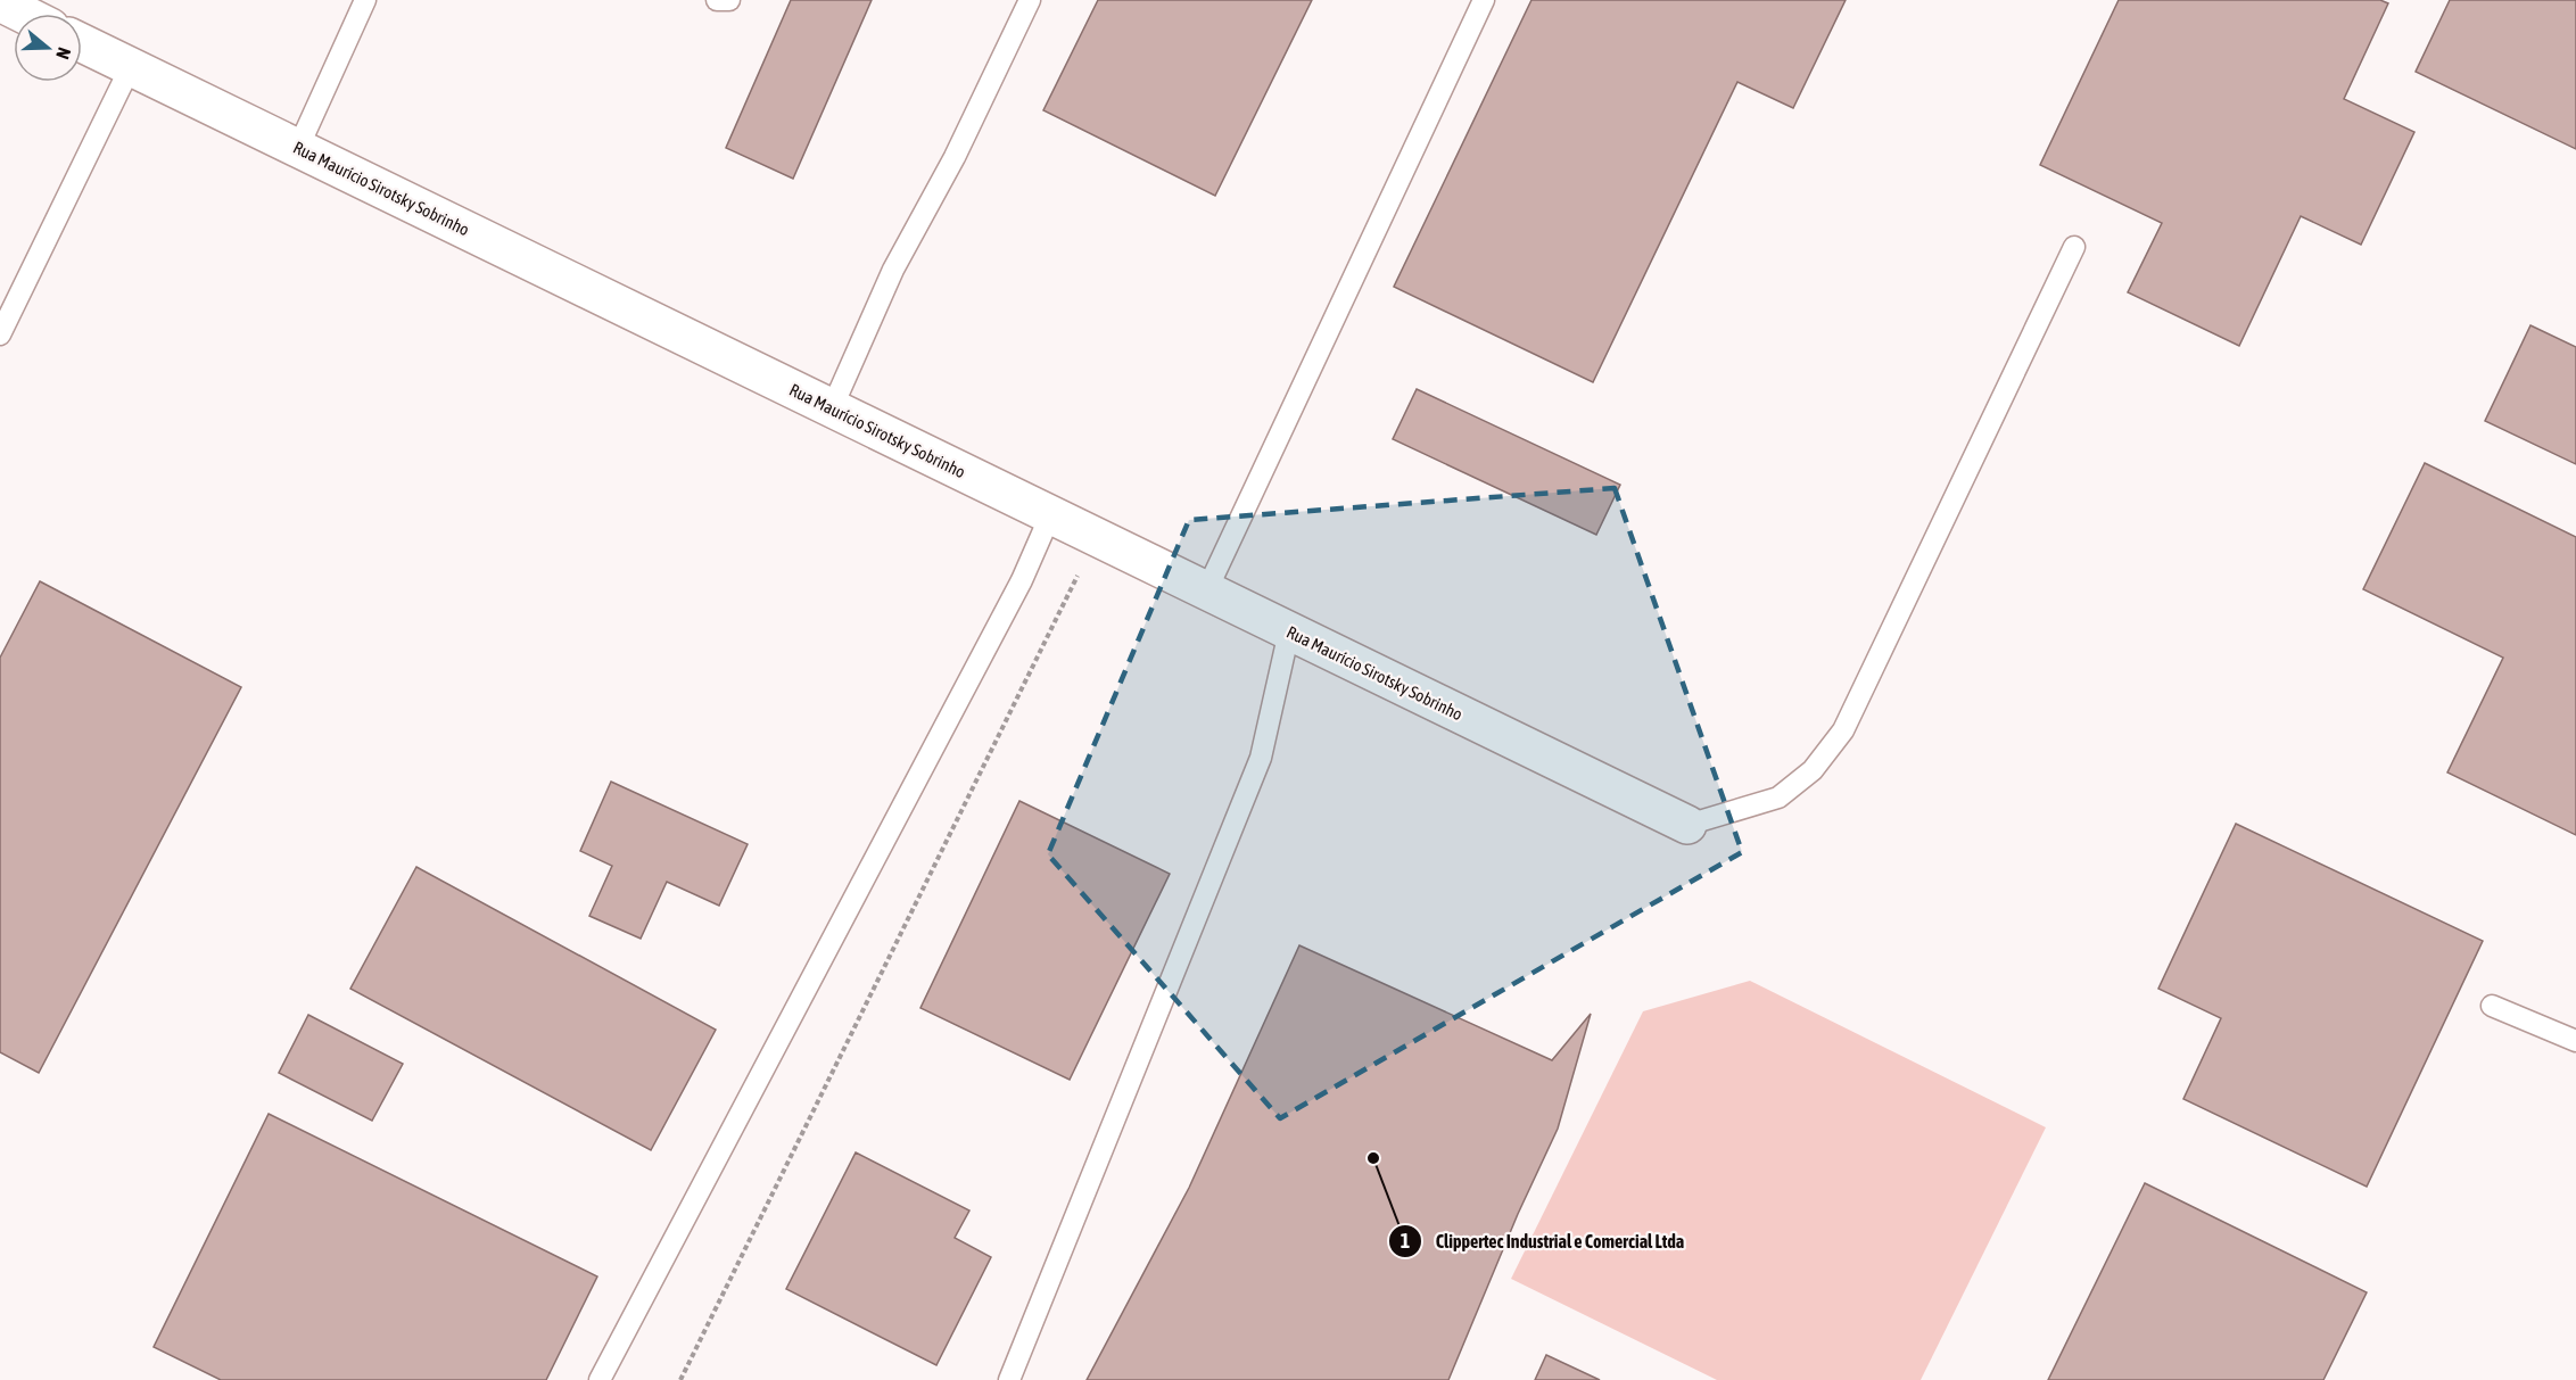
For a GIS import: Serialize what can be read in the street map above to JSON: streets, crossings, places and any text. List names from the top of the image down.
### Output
{
  "streets": {
    "street": ["Rua Maurício Sirotsky Sobrinho"]
  },
  "places": ["Clippertec Industrial e Comercial Ltda"],
  "north": "right"
}
